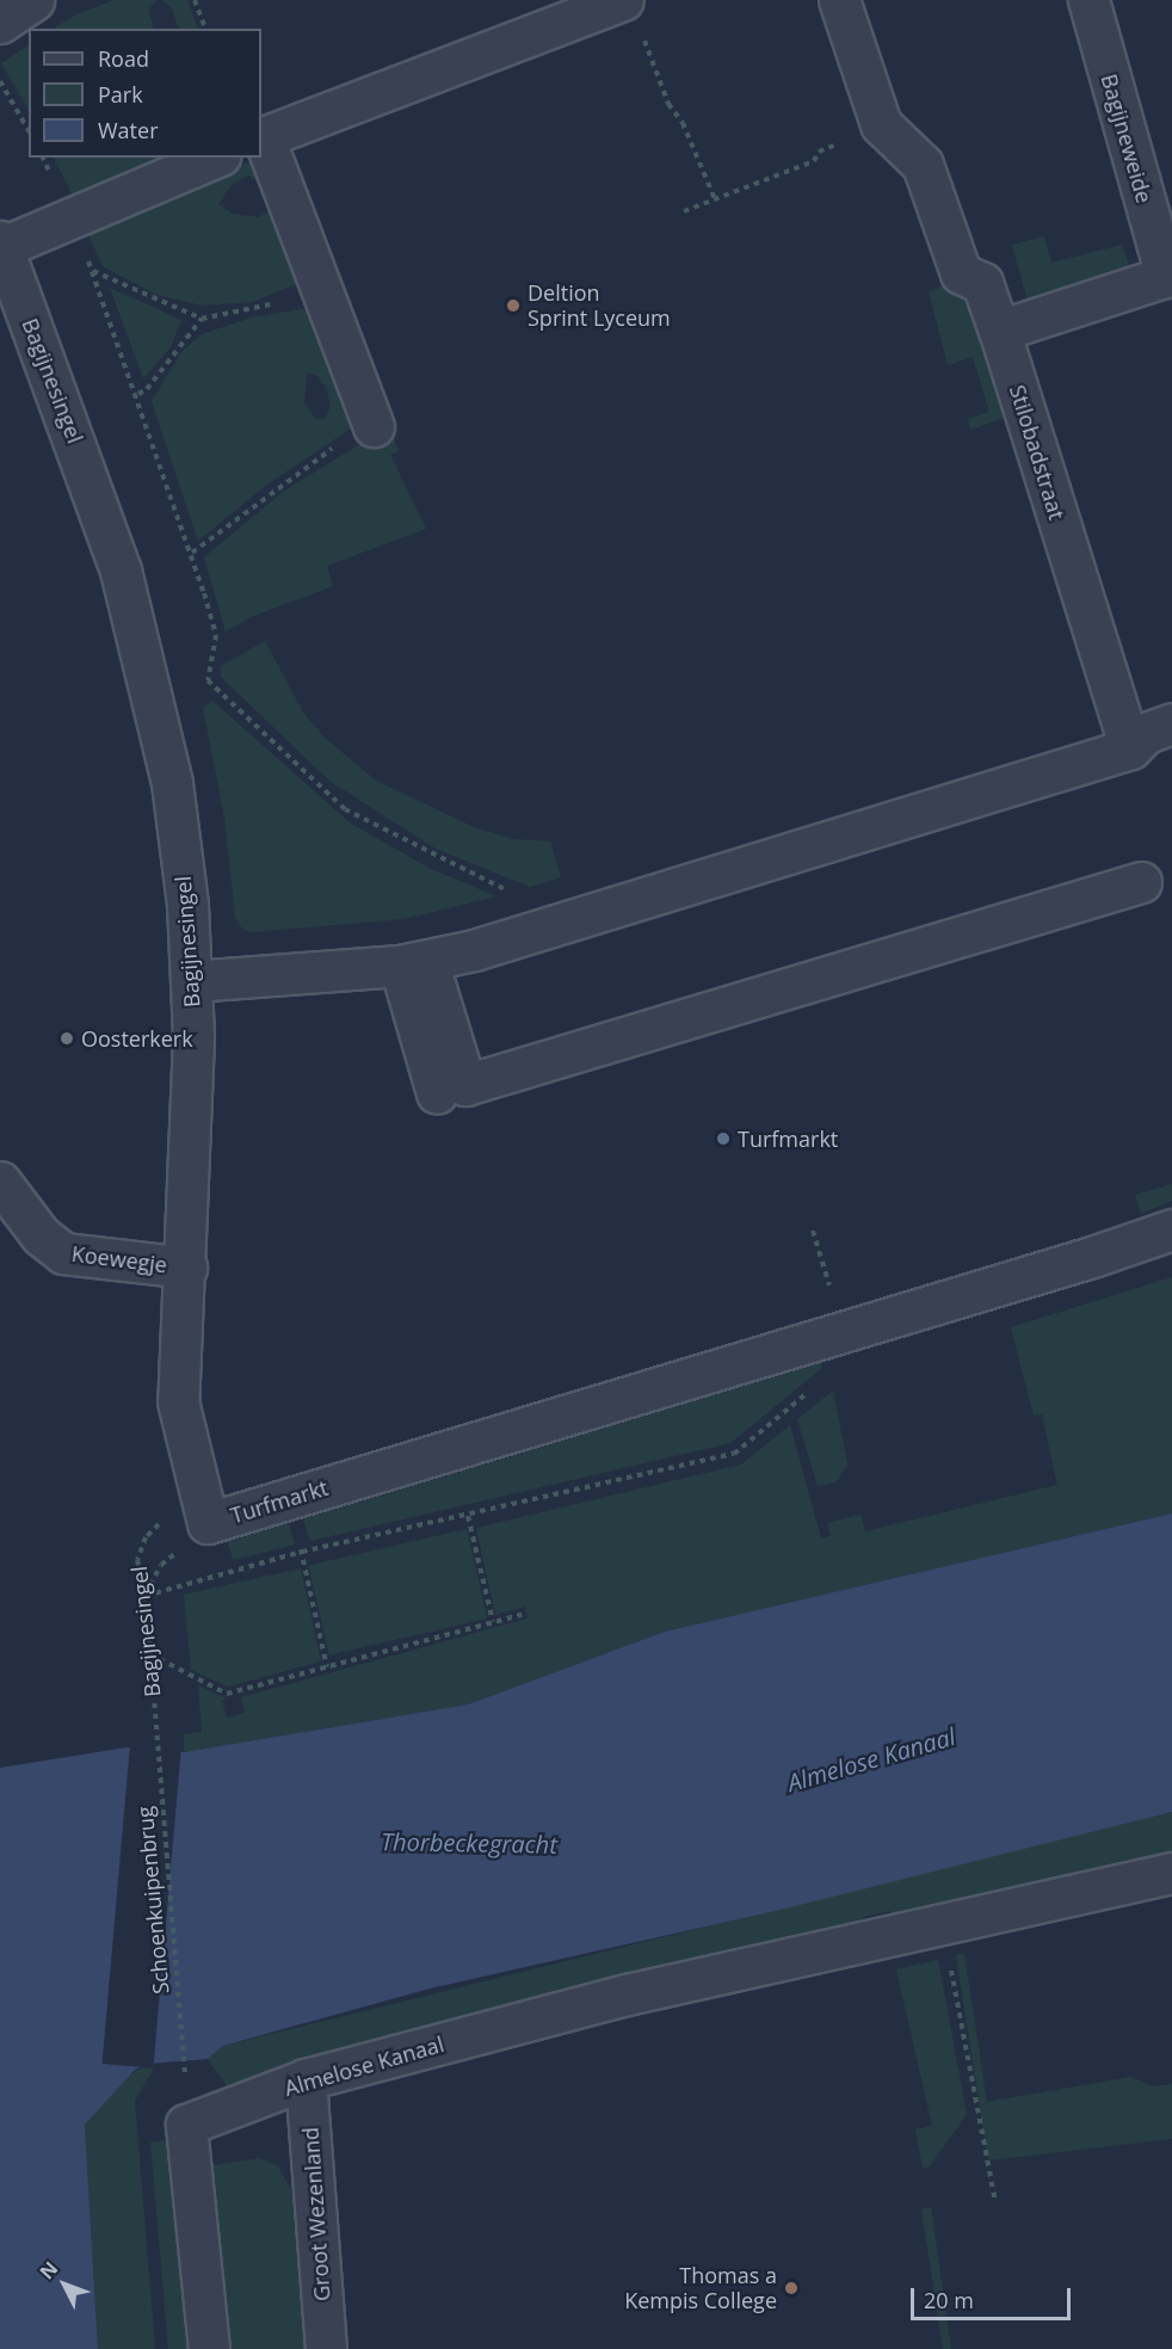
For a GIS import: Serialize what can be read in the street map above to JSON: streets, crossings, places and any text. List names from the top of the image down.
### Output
{
  "streets": {
    "street": [
      "Bagijneweide",
      "Bagijnesingel",
      "Stilobadstraat",
      "Koewegje",
      "Turfmarkt",
      "Almelose Kanaal",
      "Groot Wezenland"
    ],
    "path": ["Schoenkuipenbrug"]
  },
  "crossings": [
    ["Bagijnesingel", "Koewegje"],
    ["Bagijnesingel", "Turfmarkt"],
    ["Bagijnesingel", "Schoenkuipenbrug"],
    ["Almelose Kanaal", "Groot Wezenland"]
  ],
  "water": ["Almelose Kanaal", "Thorbeckegracht"],
  "places": [
    "Deltion Sprint Lyceum",
    "Oosterkerk",
    "Turfmarkt",
    "Thomas a Kempis College"
  ],
  "legend": ["Road", "Park", "Water"],
  "scale_bar": "20 m",
  "north": "top left"
}
